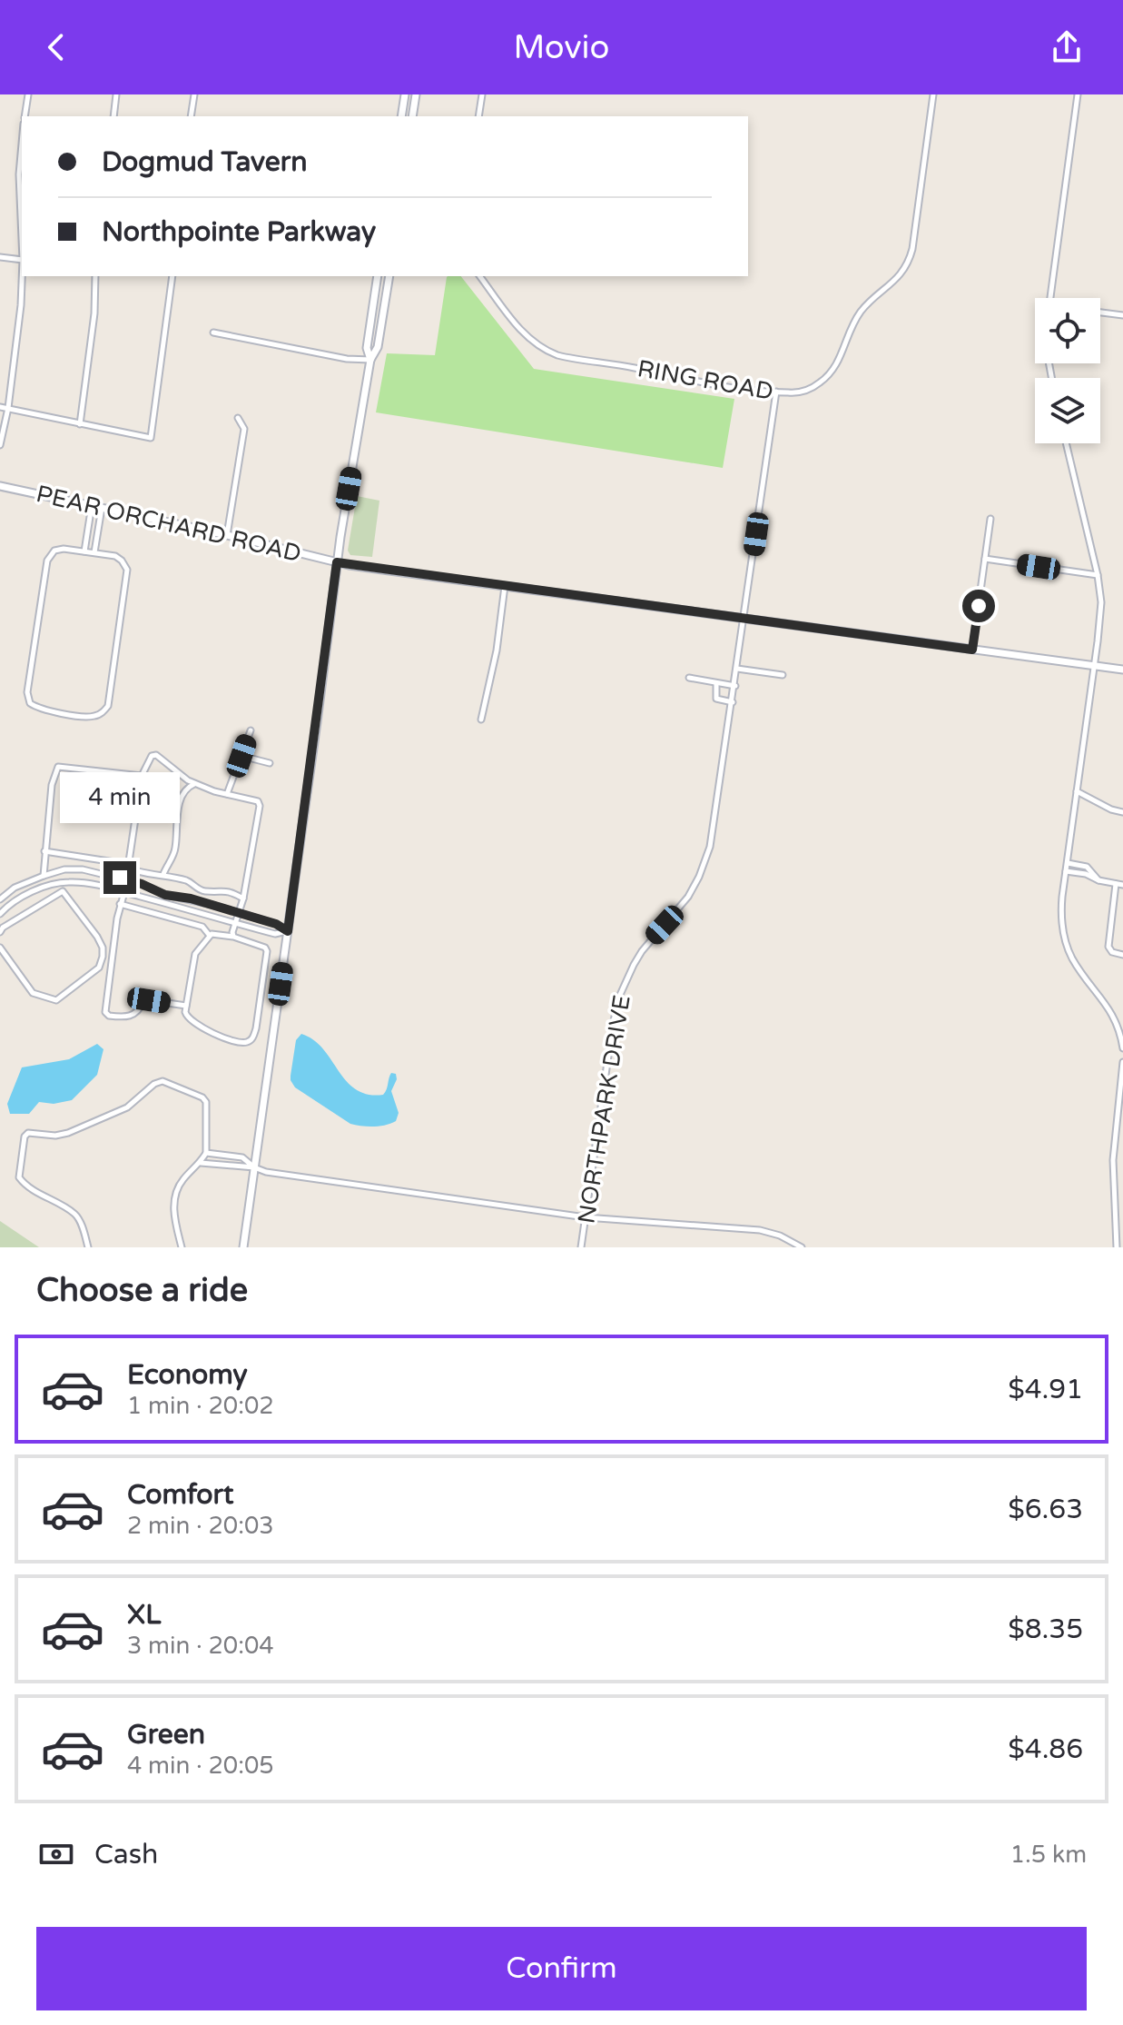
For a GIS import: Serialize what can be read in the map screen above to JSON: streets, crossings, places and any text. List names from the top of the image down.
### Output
{
  "streets": {
    "street": ["RING ROAD", "PEAR ORCHARD ROAD", "NORTHPARK DRIVE"]
  },
  "crossings": [
    ["RING ROAD", "NORTHPARK DRIVE"],
    ["PEAR ORCHARD ROAD", "NORTHPARK DRIVE"]
  ],
  "page": {
    "header": "Movio",
    "banner": ["Dogmud Tavern", "Northpointe Parkway"],
    "bubble": "4 min",
    "heading": "Choose a ride",
    "list": [
      {
        "name": "Economy",
        "note": "1 min · 20:02",
        "value": "$4.91"
      },
      {
        "name": "Comfort",
        "note": "2 min · 20:03",
        "value": "$6.63"
      },
      {
        "name": "XL",
        "note": "3 min · 20:04",
        "value": "$8.35"
      },
      {
        "name": "Green",
        "note": "4 min · 20:05",
        "value": "$4.86"
      }
    ],
    "pay": ["Cash", "1.5 km"],
    "buttons": "Confirm"
  }
}
